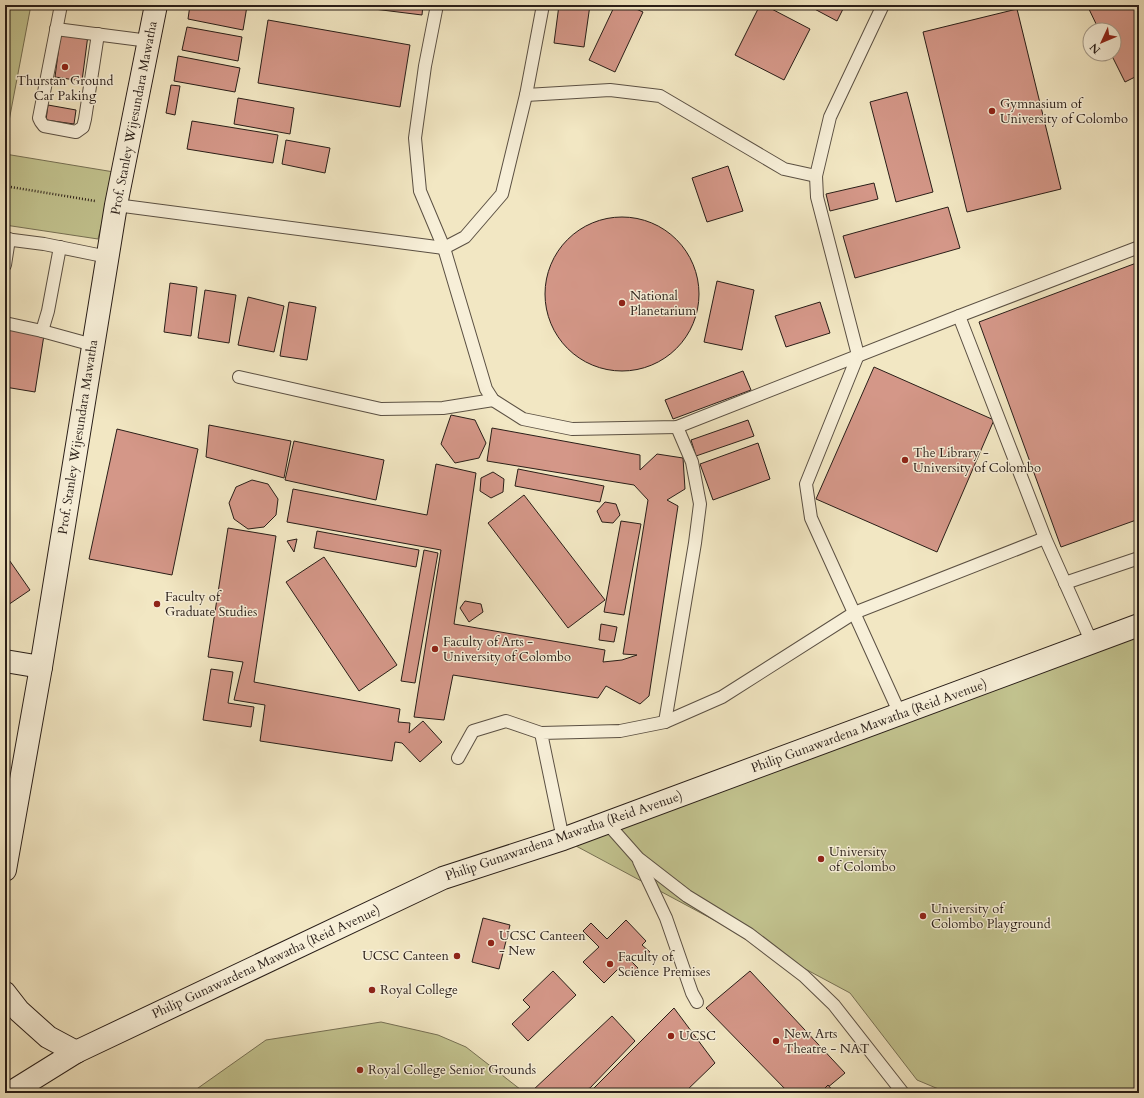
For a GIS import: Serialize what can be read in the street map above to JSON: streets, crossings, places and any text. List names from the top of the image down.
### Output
{
  "streets": {
    "main road": ["Prof. Stanley Wijesundara Mawatha", "Philip Gunawardena Mawatha (Reid Avenue)"]
  },
  "places": [
    "Thurstan Ground Car Paking",
    "Gymnasium of University of Colombo",
    "National Planetarium",
    "The Library - University of Colombo",
    "Faculty of Graduate Studies",
    "Faculty of Arts - University of Colombo",
    "University of Colombo",
    "University of Colombo Playground",
    "UCSC Canteen - New",
    "UCSC Canteen",
    "Faculty of Science Premises",
    "Royal College",
    "UCSC",
    "New Arts Theatre - NAT",
    "Royal College Senior Grounds"
  ],
  "north": "bottom left"
}
